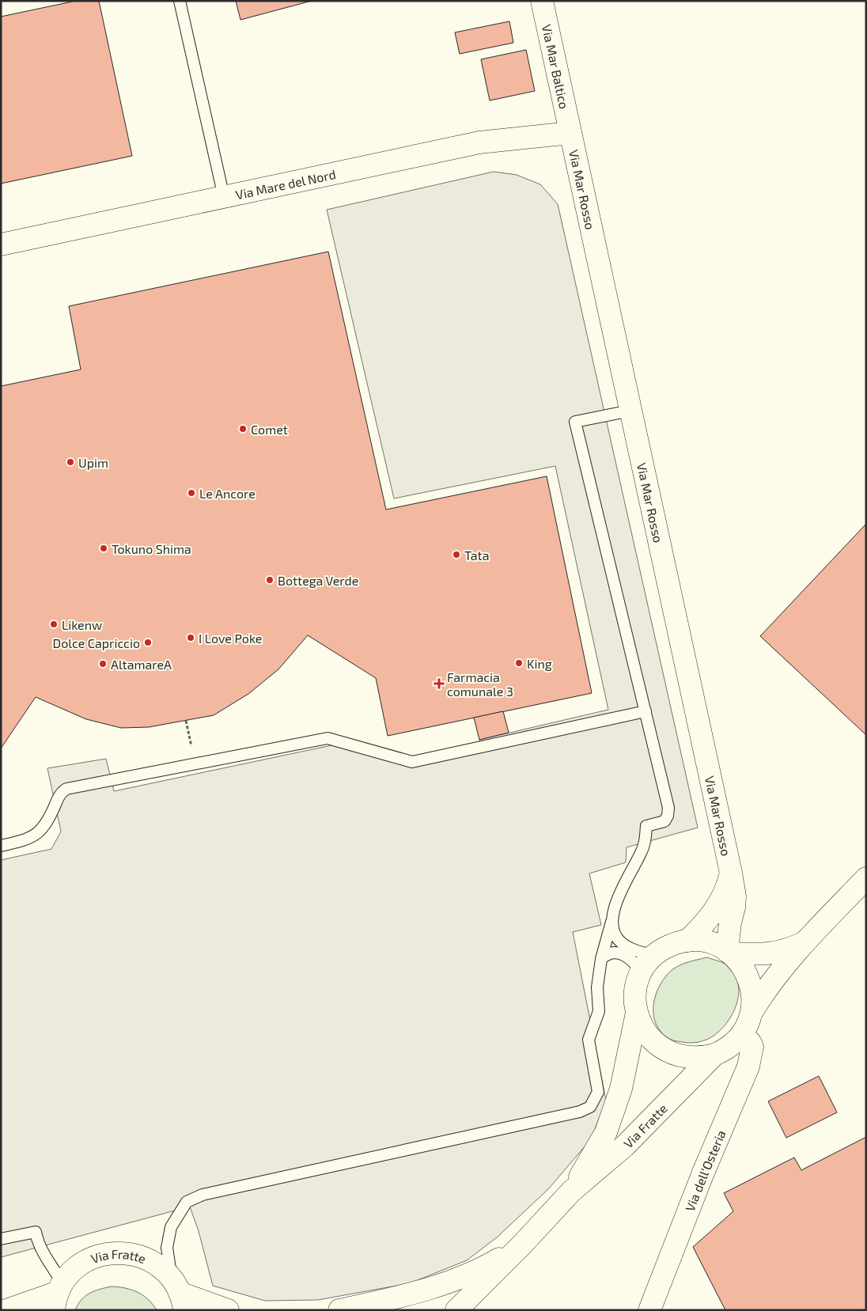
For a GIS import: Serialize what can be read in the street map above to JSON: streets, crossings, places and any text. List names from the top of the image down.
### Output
{
  "streets": {
    "street": [
      "Via Mar Baltico",
      "Via Mare del Nord",
      "Via Mar Rosso",
      "Via Fratte",
      "Via dell'Osteria"
    ]
  },
  "crossings": [
    ["Via Mar Baltico", "Via Mare del Nord"],
    ["Via Mar Baltico", "Via Mar Rosso"],
    ["Via Mare del Nord", "Via Mar Rosso"],
    ["Via Mar Rosso", "Via Fratte"],
    ["Via Mar Rosso", "Via dell'Osteria"],
    ["Via Fratte", "Via dell'Osteria"]
  ],
  "places": {
    "other": [
      "Comet",
      "Upim",
      "Le Ancore",
      "Tokuno Shima",
      "Tata",
      "Bottega Verde",
      "Likenw",
      "I Love Poke",
      "Dolce Capriccio",
      "King",
      "AltamareA"
    ],
    "health": ["Farmacia comunale 3"]
  }
}
